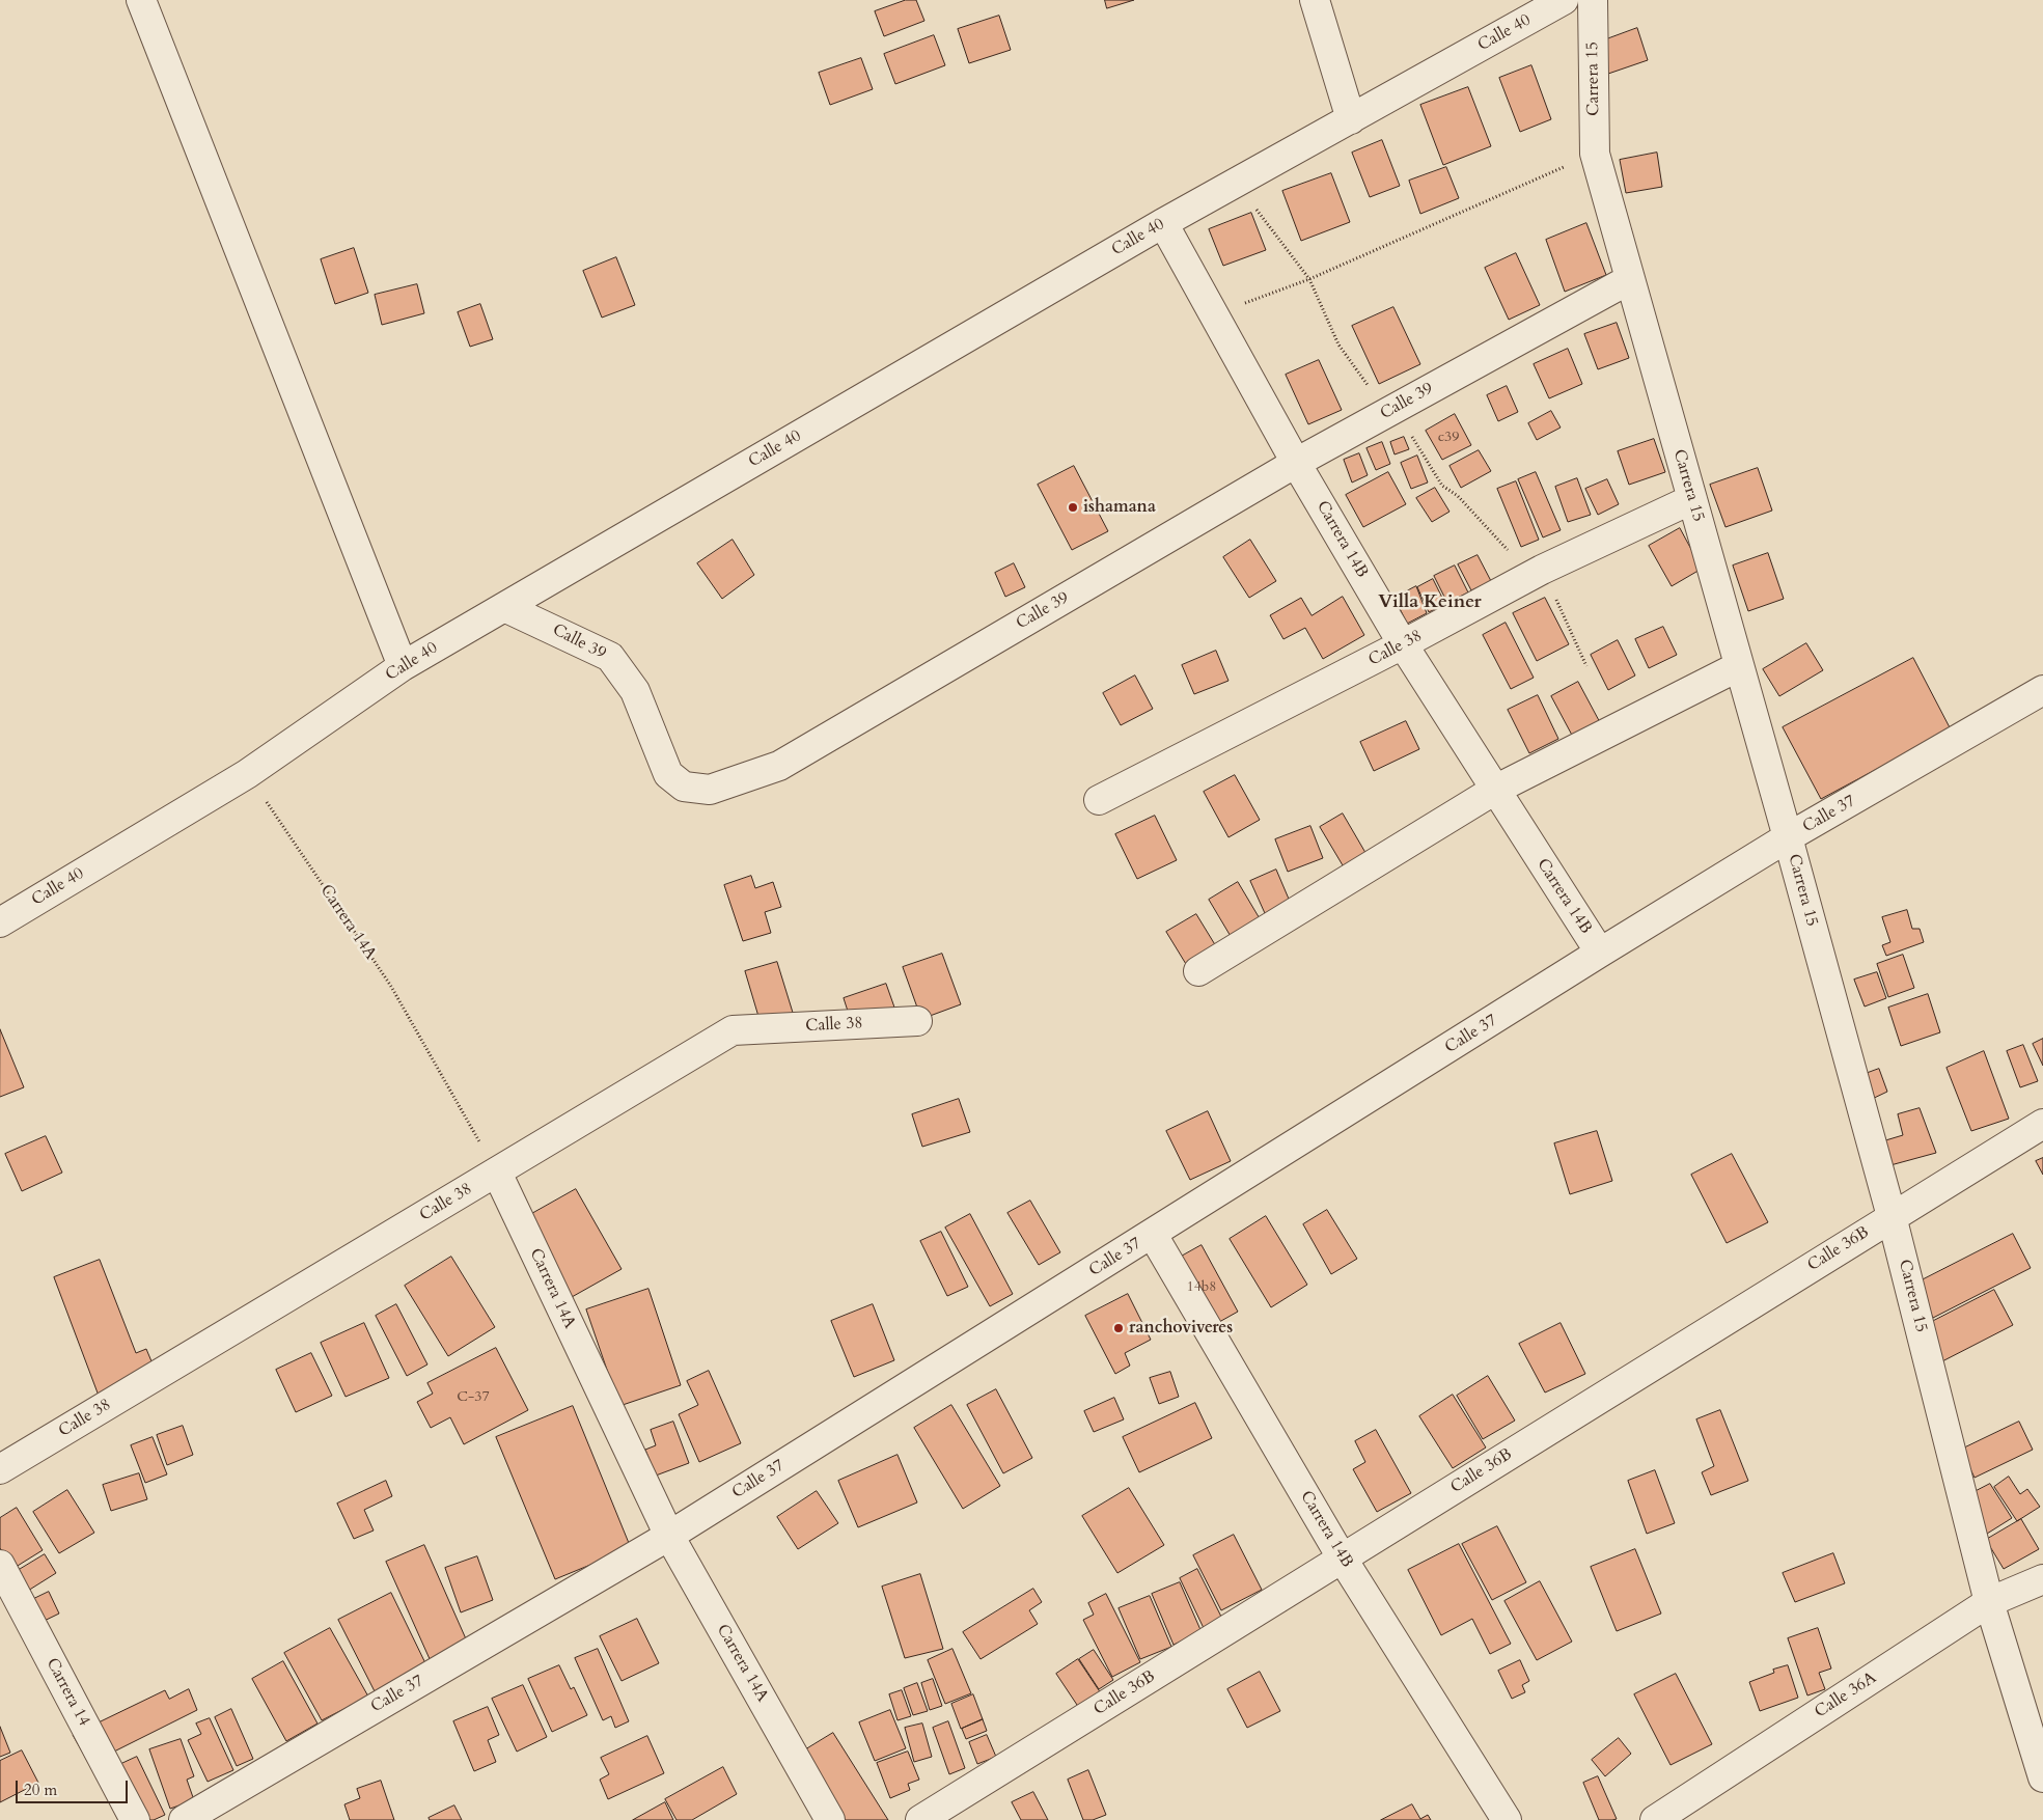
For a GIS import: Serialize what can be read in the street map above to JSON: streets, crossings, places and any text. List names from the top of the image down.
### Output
{
  "streets": {
    "street": [
      "Calle 40",
      "Carrera 15",
      "Calle 39",
      "Carrera 14B",
      "Calle 38",
      "Calle 37",
      "Carrera 14A",
      "Calle 36B",
      "Carrera 14",
      "Calle 36A"
    ]
  },
  "crossings": [
    ["Calle 40", "Calle 39"],
    ["Calle 40", "Carrera 14B"],
    ["Calle 40", "Carrera 14A"],
    ["Carrera 15", "Calle 39"],
    ["Carrera 15", "Calle 38"],
    ["Carrera 15", "Calle 37"],
    ["Carrera 15", "Calle 36B"],
    ["Carrera 15", "Calle 36A"],
    ["Calle 39", "Carrera 14B"],
    ["Carrera 14B", "Calle 38"],
    ["Carrera 14B", "Calle 37"],
    ["Carrera 14B", "Calle 36B"],
    ["Calle 38", "Carrera 14A"],
    ["Calle 37", "Carrera 14A"]
  ],
  "districts": ["Villa Keiner"],
  "places": ["ishamana", "ranchoviveres"],
  "house_numbers": ["c39", "14b8", "C-37"],
  "scale_bar": "20 m"
}
